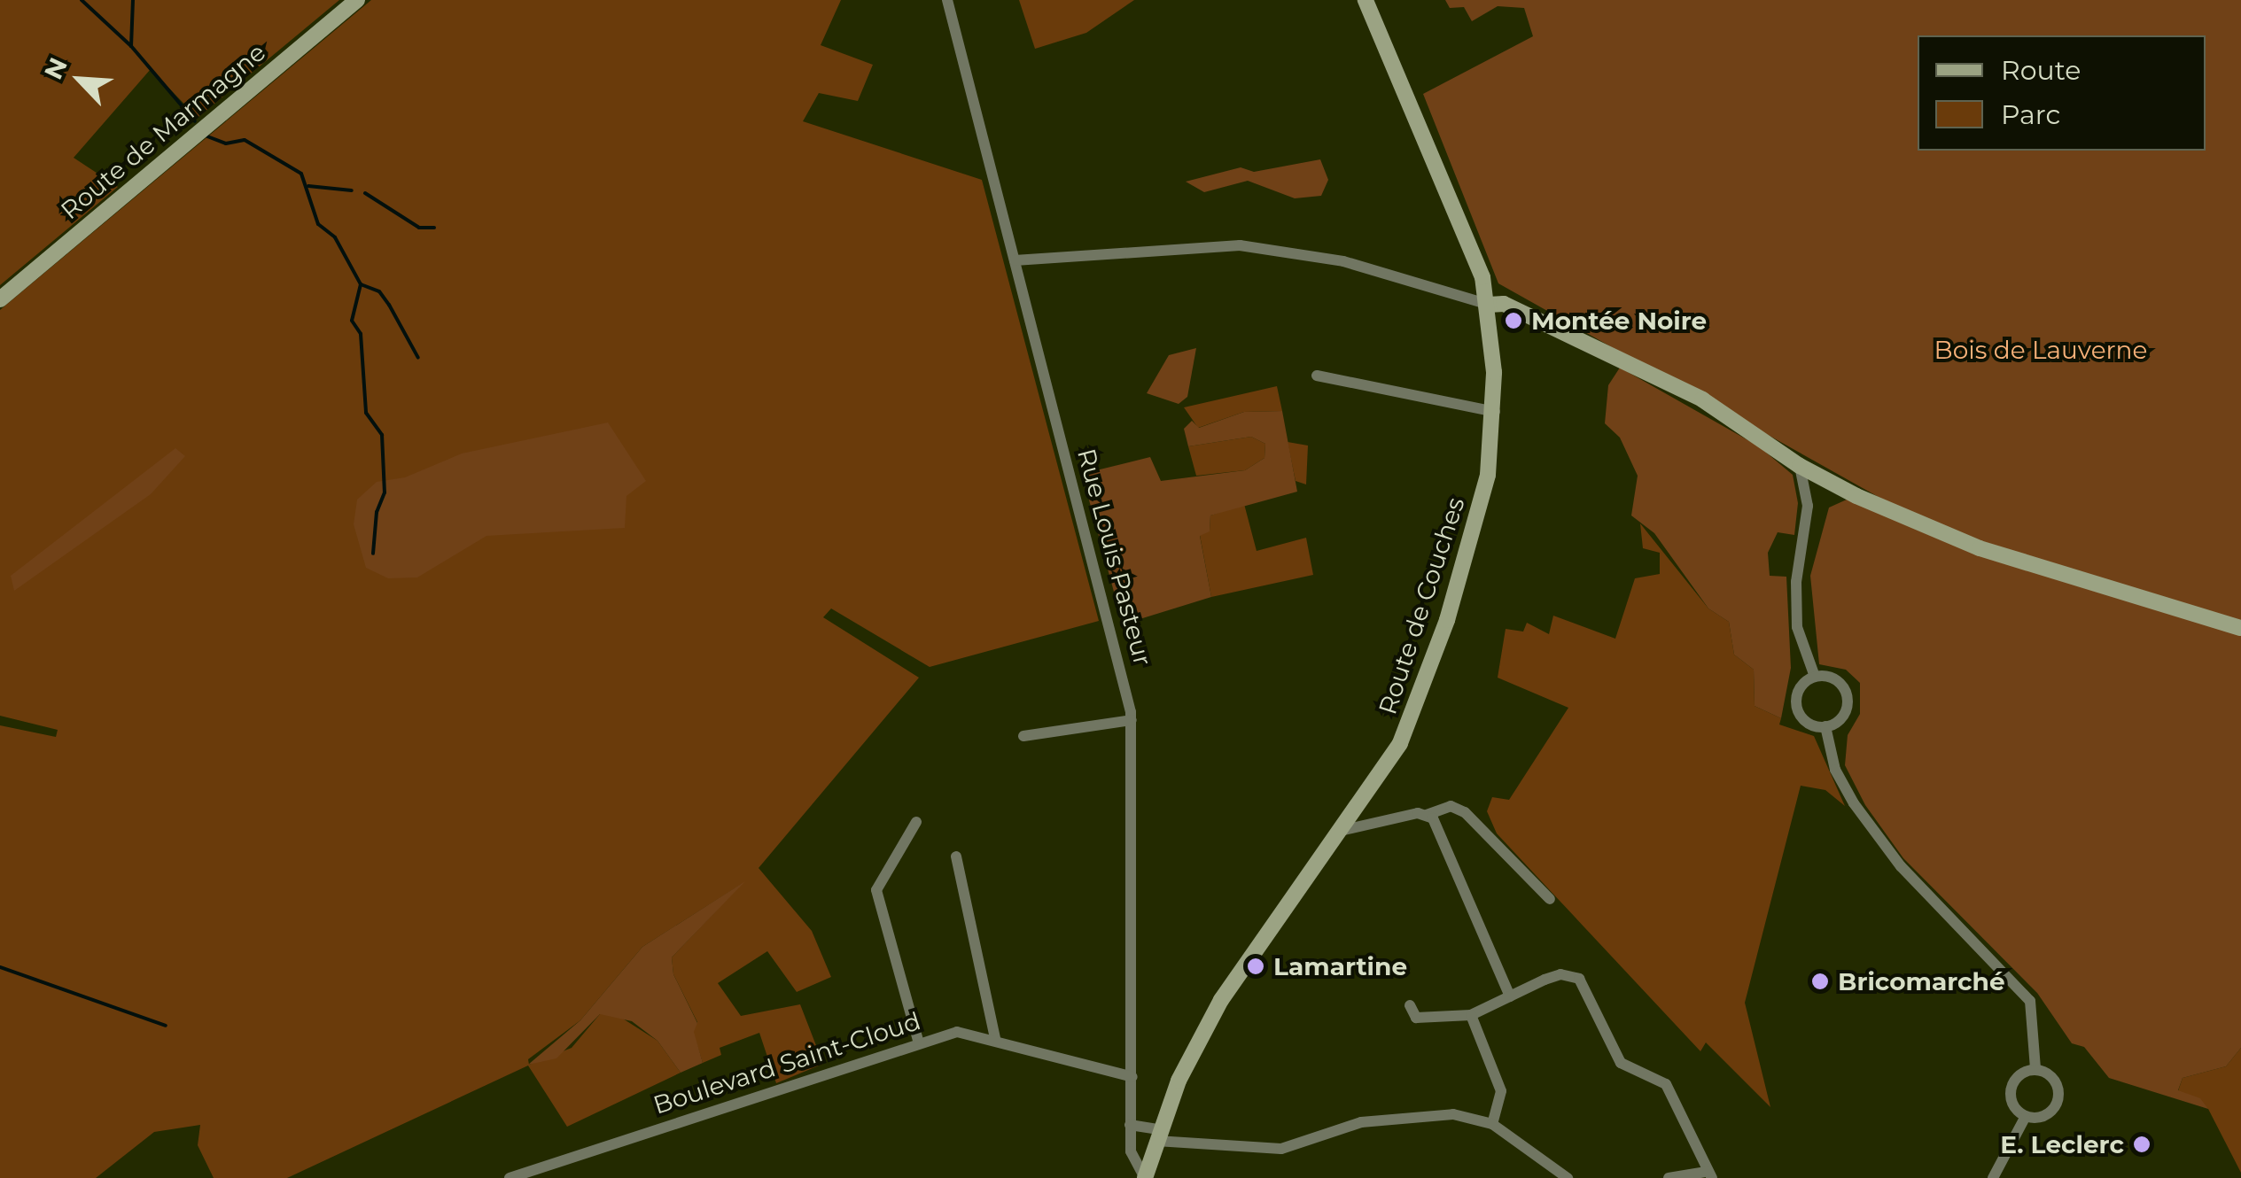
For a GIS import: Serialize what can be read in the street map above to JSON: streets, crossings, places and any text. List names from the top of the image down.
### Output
{
  "streets": {
    "main road": ["Route de Marmagne", "Route de Couches"],
    "street": ["Rue Louis Pasteur", "Boulevard Saint-Cloud"]
  },
  "crossings": [
    ["Rue Louis Pasteur", "Route de Couches"],
    ["Rue Louis Pasteur", "Boulevard Saint-Cloud"]
  ],
  "parks": ["Bois de Lauverne"],
  "places": [
    "Montée Noire",
    "Lamartine",
    "Bricomarché",
    "E. Leclerc"
  ],
  "legend": ["Route", "Parc"],
  "north": "top left"
}
